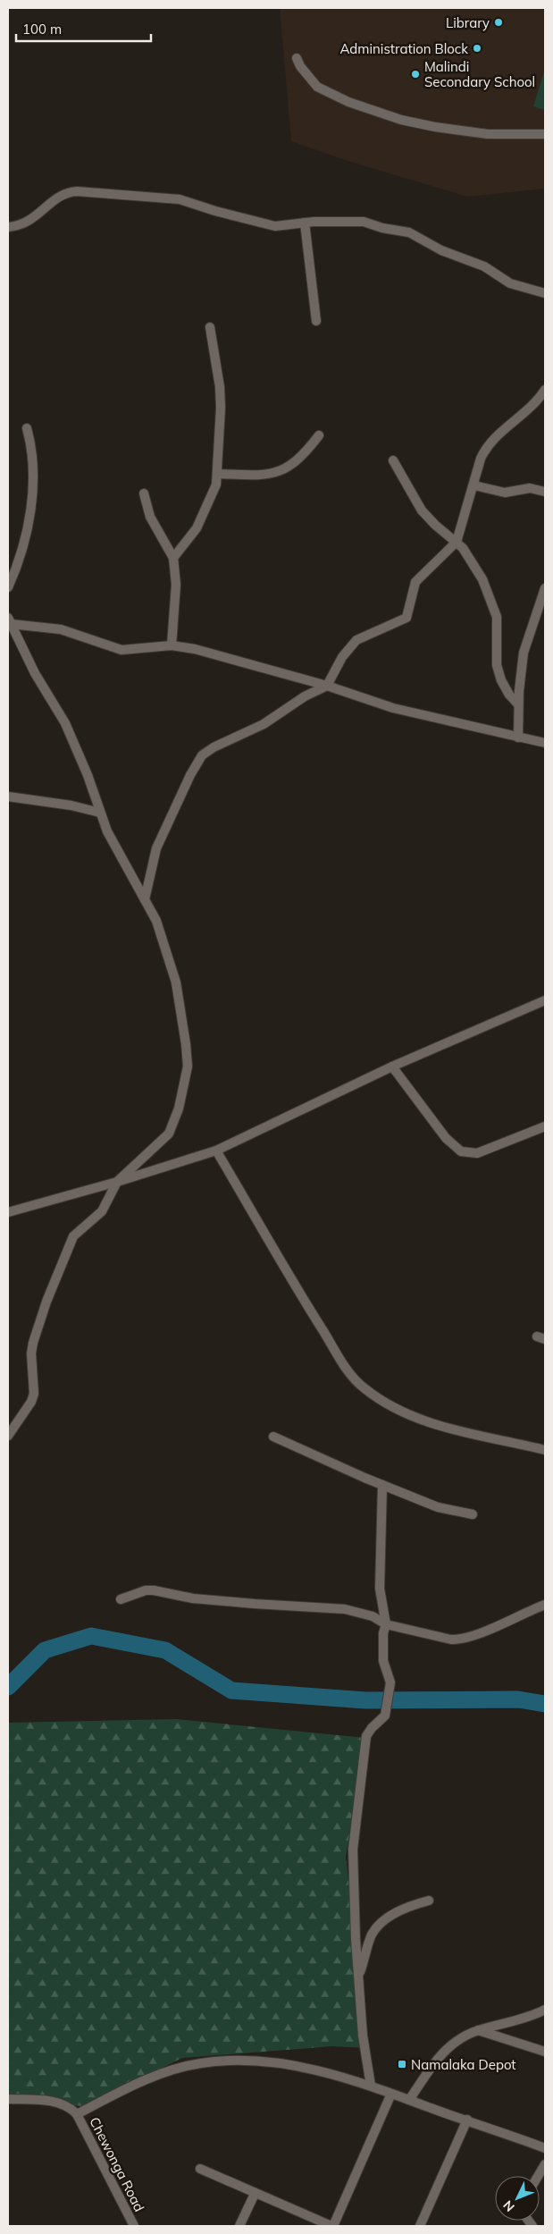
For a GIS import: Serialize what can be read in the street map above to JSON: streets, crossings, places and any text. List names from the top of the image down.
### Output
{
  "streets": {
    "street": ["Chewonga Road"]
  },
  "places": {
    "other": ["Library", "Administration Block", "Malindi Secondary School"],
    "transit": ["Namalaka Depot"]
  },
  "scale_bar": "100 m",
  "north": "bottom left"
}
